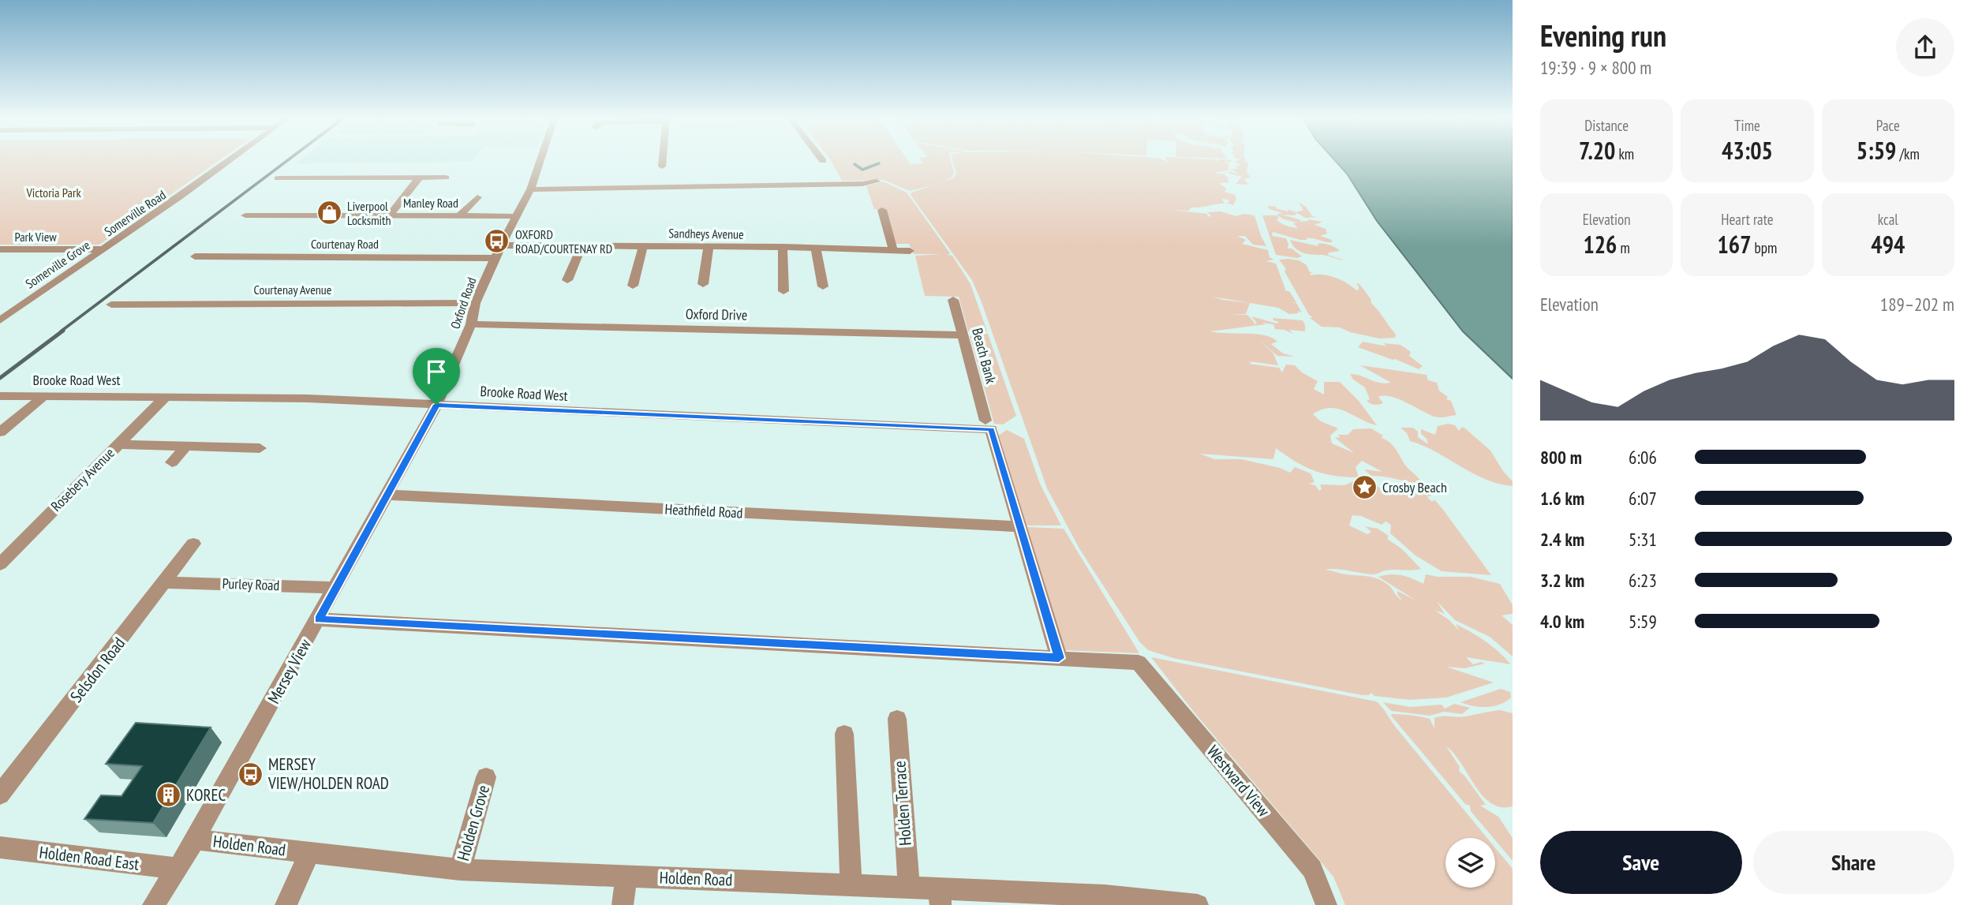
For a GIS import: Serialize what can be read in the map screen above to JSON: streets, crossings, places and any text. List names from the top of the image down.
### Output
{
  "streets": {
    "street": [
      "Manley Road",
      "Somerville Road",
      "Sandheys Avenue",
      "Park View",
      "Courtenay Road",
      "Somerville Grove",
      "Courtenay Avenue",
      "Oxford Road",
      "Oxford Drive",
      "Beach Bank",
      "Brooke Road West",
      "Rosebery Avenue",
      "Heathfield Road",
      "Purley Road",
      "Selsdon Road",
      "Mersey View",
      "Westward View",
      "Holden Terrace",
      "Holden Grove",
      "Holden Road",
      "Holden Road East"
    ]
  },
  "crossings": [
    ["Manley Road", "Oxford Road"],
    ["Somerville Road", "Park View"],
    ["Somerville Road", "Somerville Grove"],
    ["Sandheys Avenue", "Oxford Road"],
    ["Park View", "Somerville Grove"],
    ["Courtenay Road", "Oxford Road"],
    ["Courtenay Avenue", "Oxford Road"],
    ["Oxford Road", "Oxford Drive"],
    ["Oxford Road", "Brooke Road West"],
    ["Oxford Road", "Mersey View"],
    ["Oxford Drive", "Beach Bank"],
    ["Beach Bank", "Brooke Road West"],
    ["Brooke Road West", "Rosebery Avenue"],
    ["Brooke Road West", "Mersey View"],
    ["Heathfield Road", "Mersey View"],
    ["Purley Road", "Selsdon Road"],
    ["Purley Road", "Mersey View"],
    ["Mersey View", "Holden Road"],
    ["Mersey View", "Holden Road East"],
    ["Holden Terrace", "Holden Road"],
    ["Holden Grove", "Holden Road"]
  ],
  "parks": ["Victoria Park"],
  "places": {
    "shop": ["Liverpool Locksmith"],
    "bus stop": ["OXFORD ROAD/COURTENAY RD", "MERSEY VIEW/HOLDEN ROAD"],
    "place": ["Crosby Beach"],
    "building": ["KOREC"]
  },
  "page": {
    "heading": ["Evening run", "19:39 · 9 × 800 m"],
    "stats": [
      ["Distance", "7.20 km"],
      ["Time", "43:05"],
      ["Pace", "5:59 /km"],
      ["Elevation", "126 m"],
      ["Heart rate", "167 bpm"],
      ["kcal", "494"]
    ],
    "chart": ["Elevation", "189–202 m"],
    "list": [
      {
        "name": "800 m",
        "note": "6:06"
      },
      {
        "name": "1.6 km",
        "note": "6:07"
      },
      {
        "name": "2.4 km",
        "note": "5:31"
      },
      {
        "name": "3.2 km",
        "note": "6:23"
      },
      {
        "name": "4.0 km",
        "note": "5:59"
      }
    ],
    "buttons": ["Save", "Share"]
  }
}
